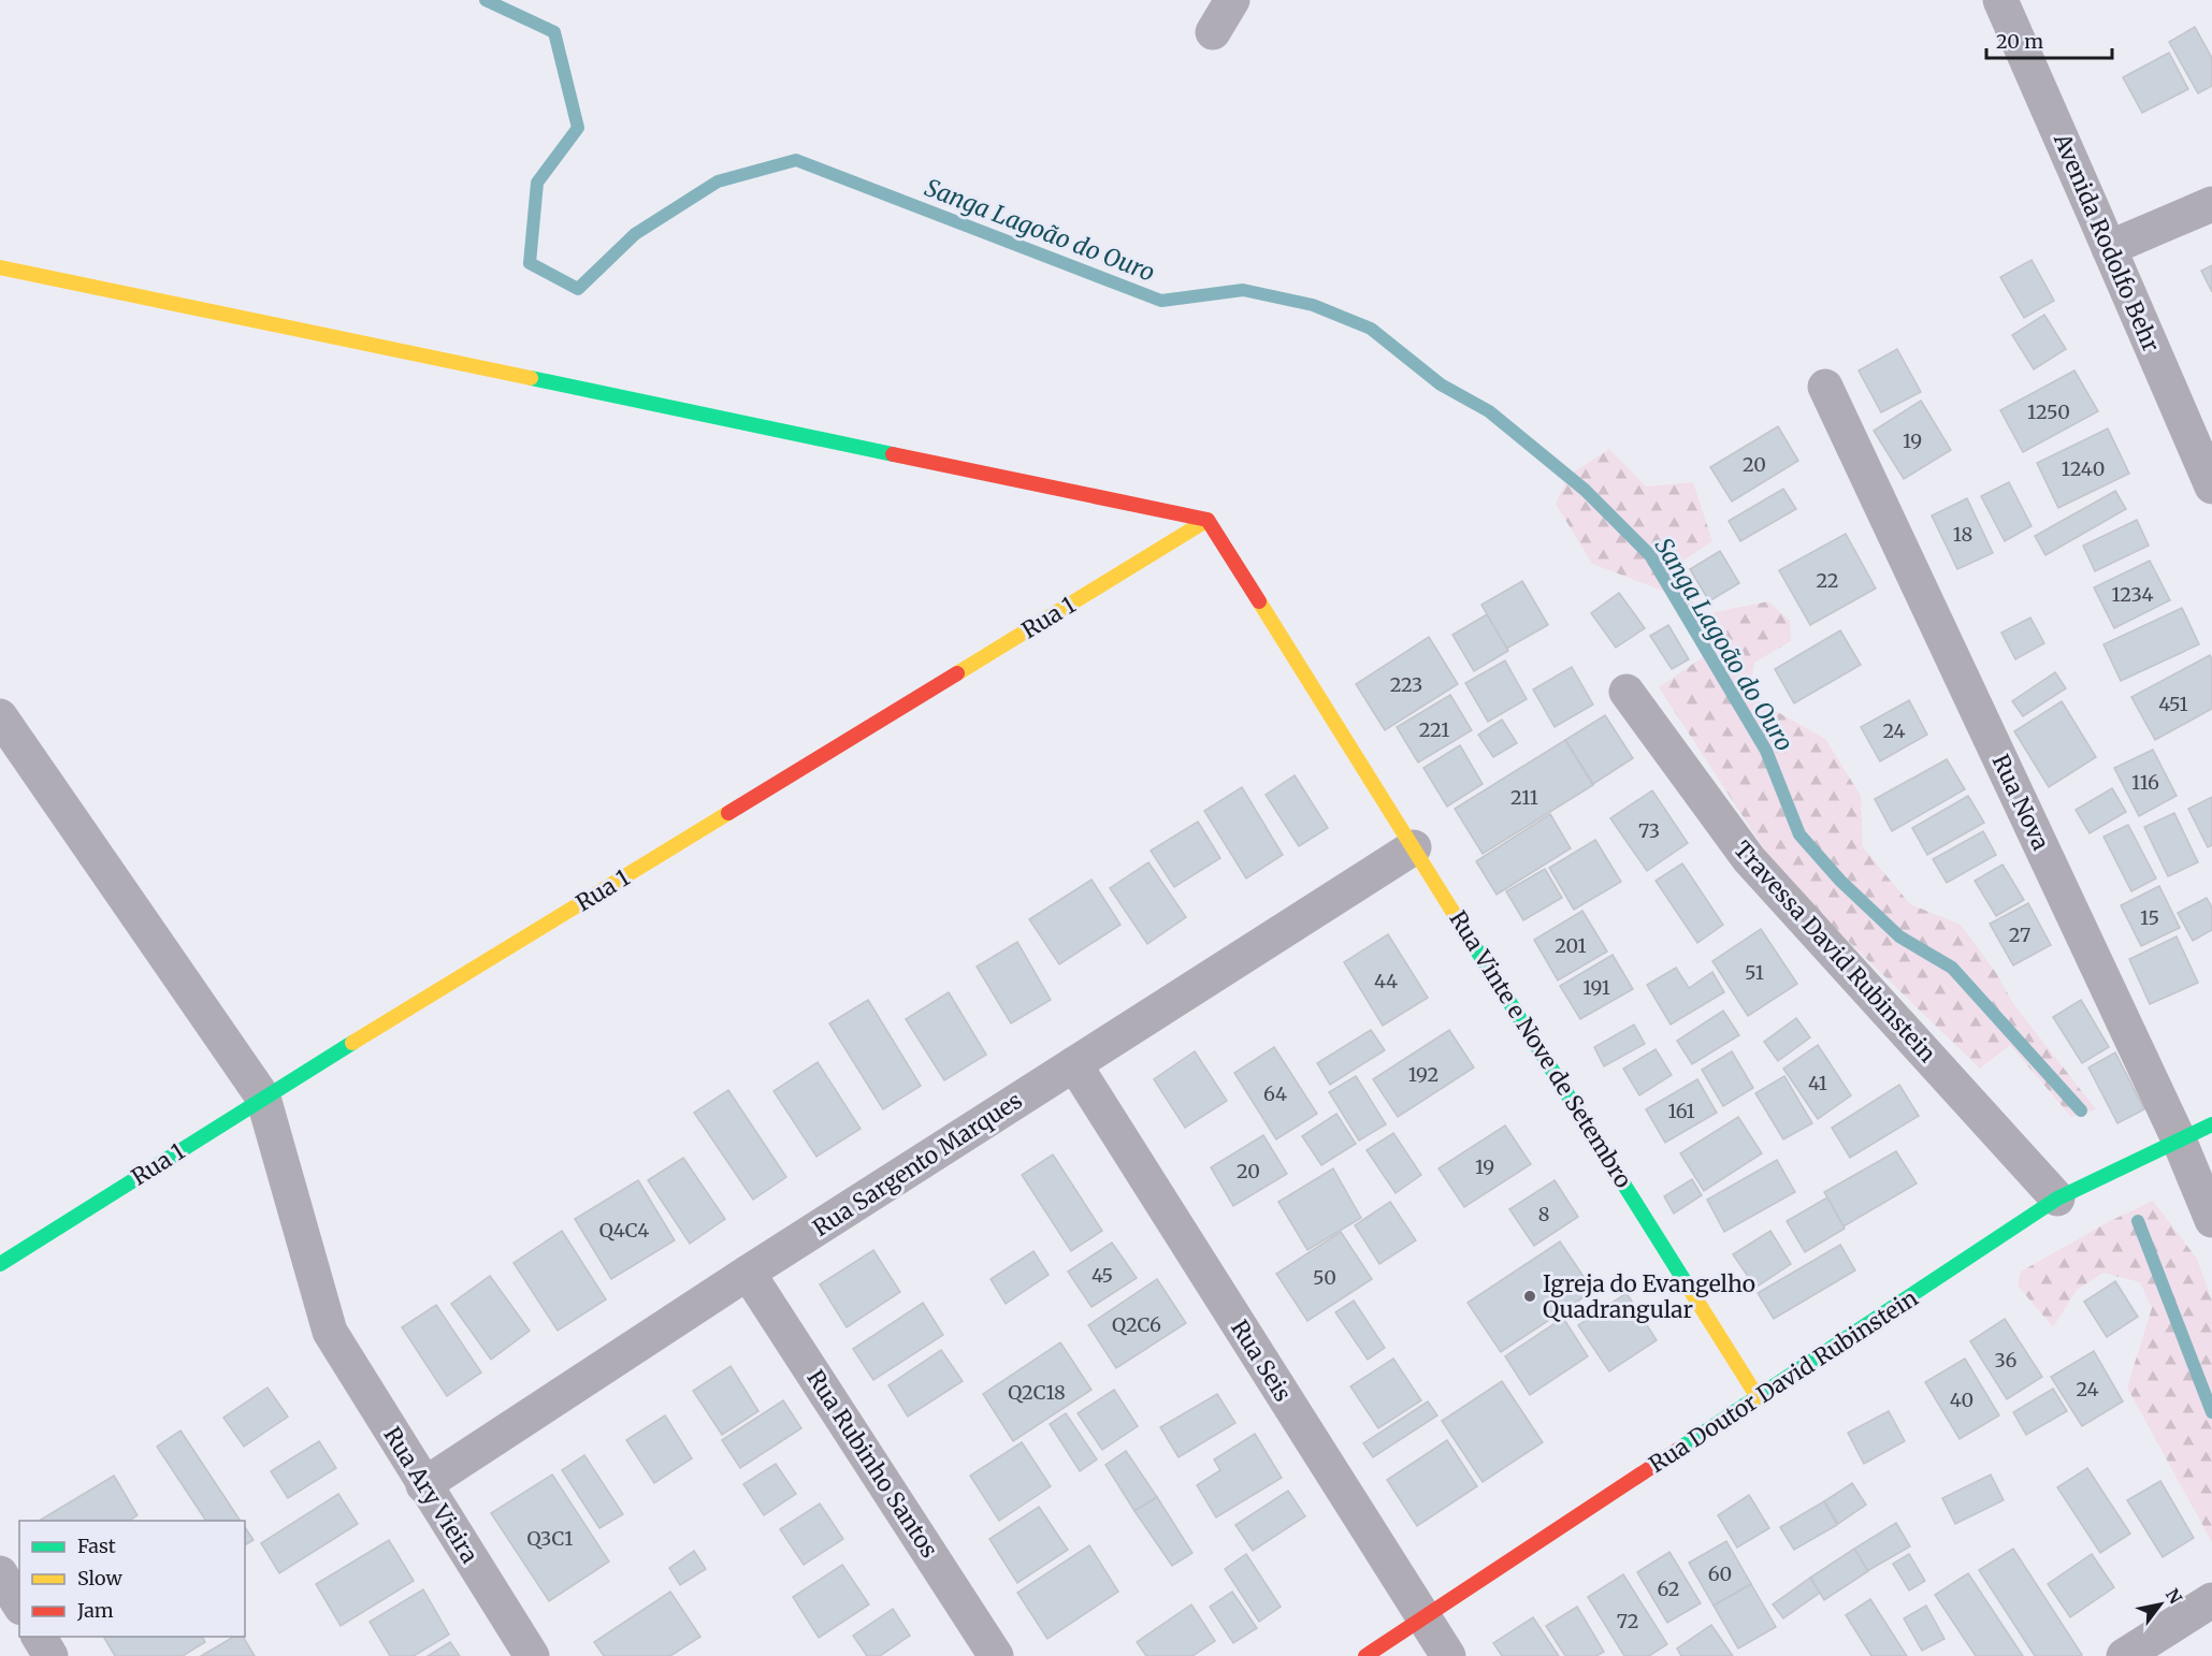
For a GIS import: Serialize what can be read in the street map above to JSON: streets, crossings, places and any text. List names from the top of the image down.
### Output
{
  "streets": {
    "street": [
      "Avenida Rodolfo Behr",
      "Rua 1",
      "Rua Nova",
      "Travessa David Rubinstein",
      "Rua Vinte e Nove de Setembro",
      "Rua Sargento Marques",
      "Rua Seis",
      "Rua Doutor David Rubinstein",
      "Rua Rubinho Santos",
      "Rua Ary Vieira"
    ]
  },
  "crossings": [
    ["Rua 1", "Rua Vinte e Nove de Setembro"],
    ["Rua 1", "Rua Ary Vieira"],
    ["Rua Nova", "Rua Doutor David Rubinstein"],
    ["Travessa David Rubinstein", "Rua Doutor David Rubinstein"],
    ["Rua Vinte e Nove de Setembro", "Rua Sargento Marques"],
    ["Rua Vinte e Nove de Setembro", "Rua Doutor David Rubinstein"],
    ["Rua Sargento Marques", "Rua Seis"],
    ["Rua Sargento Marques", "Rua Rubinho Santos"],
    ["Rua Sargento Marques", "Rua Ary Vieira"],
    ["Rua Seis", "Rua Doutor David Rubinstein"]
  ],
  "water": ["Sanga Lagoão do Ouro"],
  "places": ["Igreja do Evangelho Quadrangular"],
  "house_numbers": [
    "1250",
    "19",
    "20",
    "1240",
    "18",
    "22",
    "1234",
    "223",
    "451",
    "221",
    "24",
    "116",
    "211",
    "73",
    "15",
    "27",
    "201",
    "51",
    "44",
    "191",
    "192",
    "41",
    "64",
    "161",
    "19",
    "20",
    "8",
    "Q4C4",
    "45",
    "50",
    "Q2C6",
    "36",
    "24",
    "Q2C18",
    "40",
    "Q3C1",
    "60",
    "62",
    "72"
  ],
  "legend": ["Fast", "Slow", "Jam"],
  "scale_bar": "20 m",
  "north": "top right"
}
